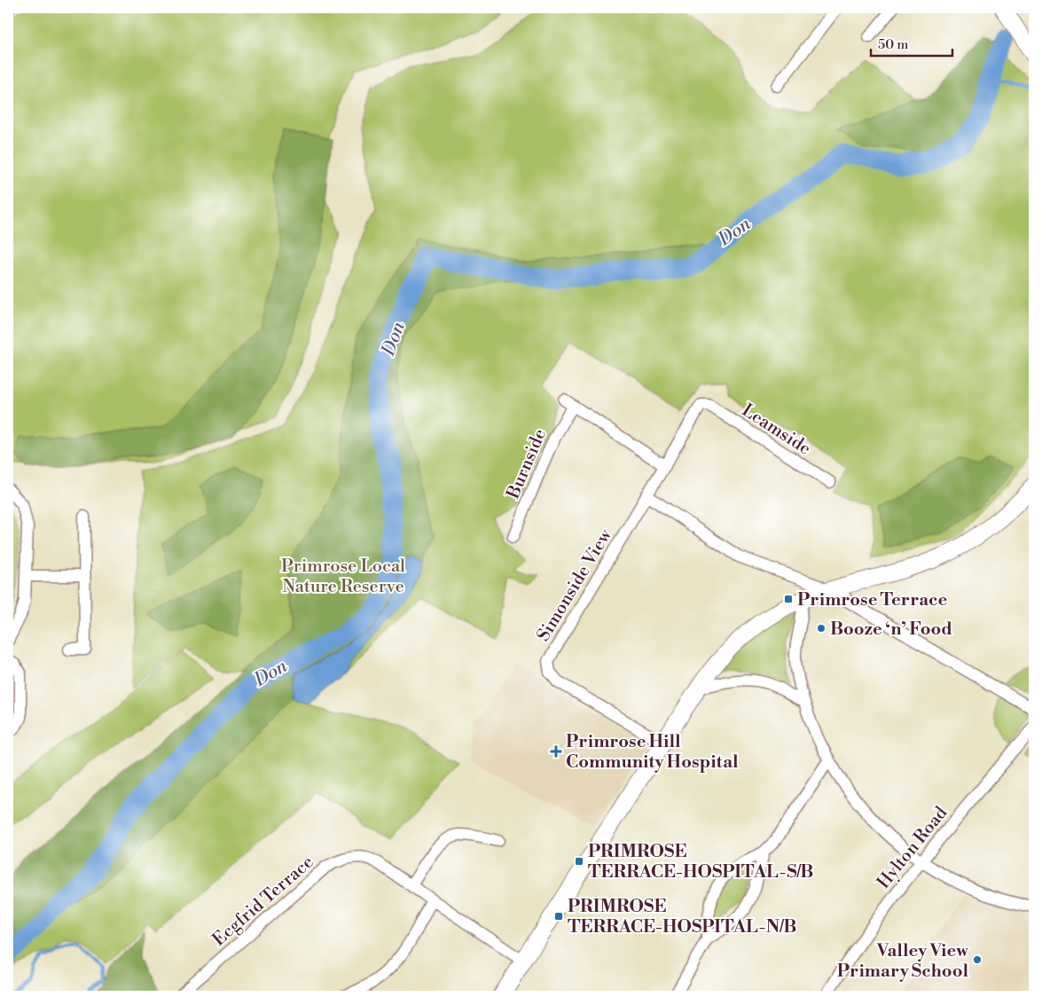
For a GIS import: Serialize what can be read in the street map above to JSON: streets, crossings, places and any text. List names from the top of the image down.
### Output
{
  "streets": {
    "street": [
      "Leamside",
      "Burnside",
      "Simonside View",
      "Hylton Road",
      "Ecgfrid Terrace"
    ]
  },
  "crossings": [
    ["Leamside", "Simonside View"]
  ],
  "water": ["Don"],
  "parks": ["Primrose Local Nature Reserve"],
  "places": {
    "transit": ["Primrose Terrace", "PRIMROSE TERRACE-HOSPITAL-S/B", "PRIMROSE TERRACE-HOSPITAL-N/B"],
    "other": ["Booze ‘n’ Food", "Valley View Primary School"],
    "health": ["Primrose Hill Community Hospital"]
  },
  "scale_bar": "50 m"
}
